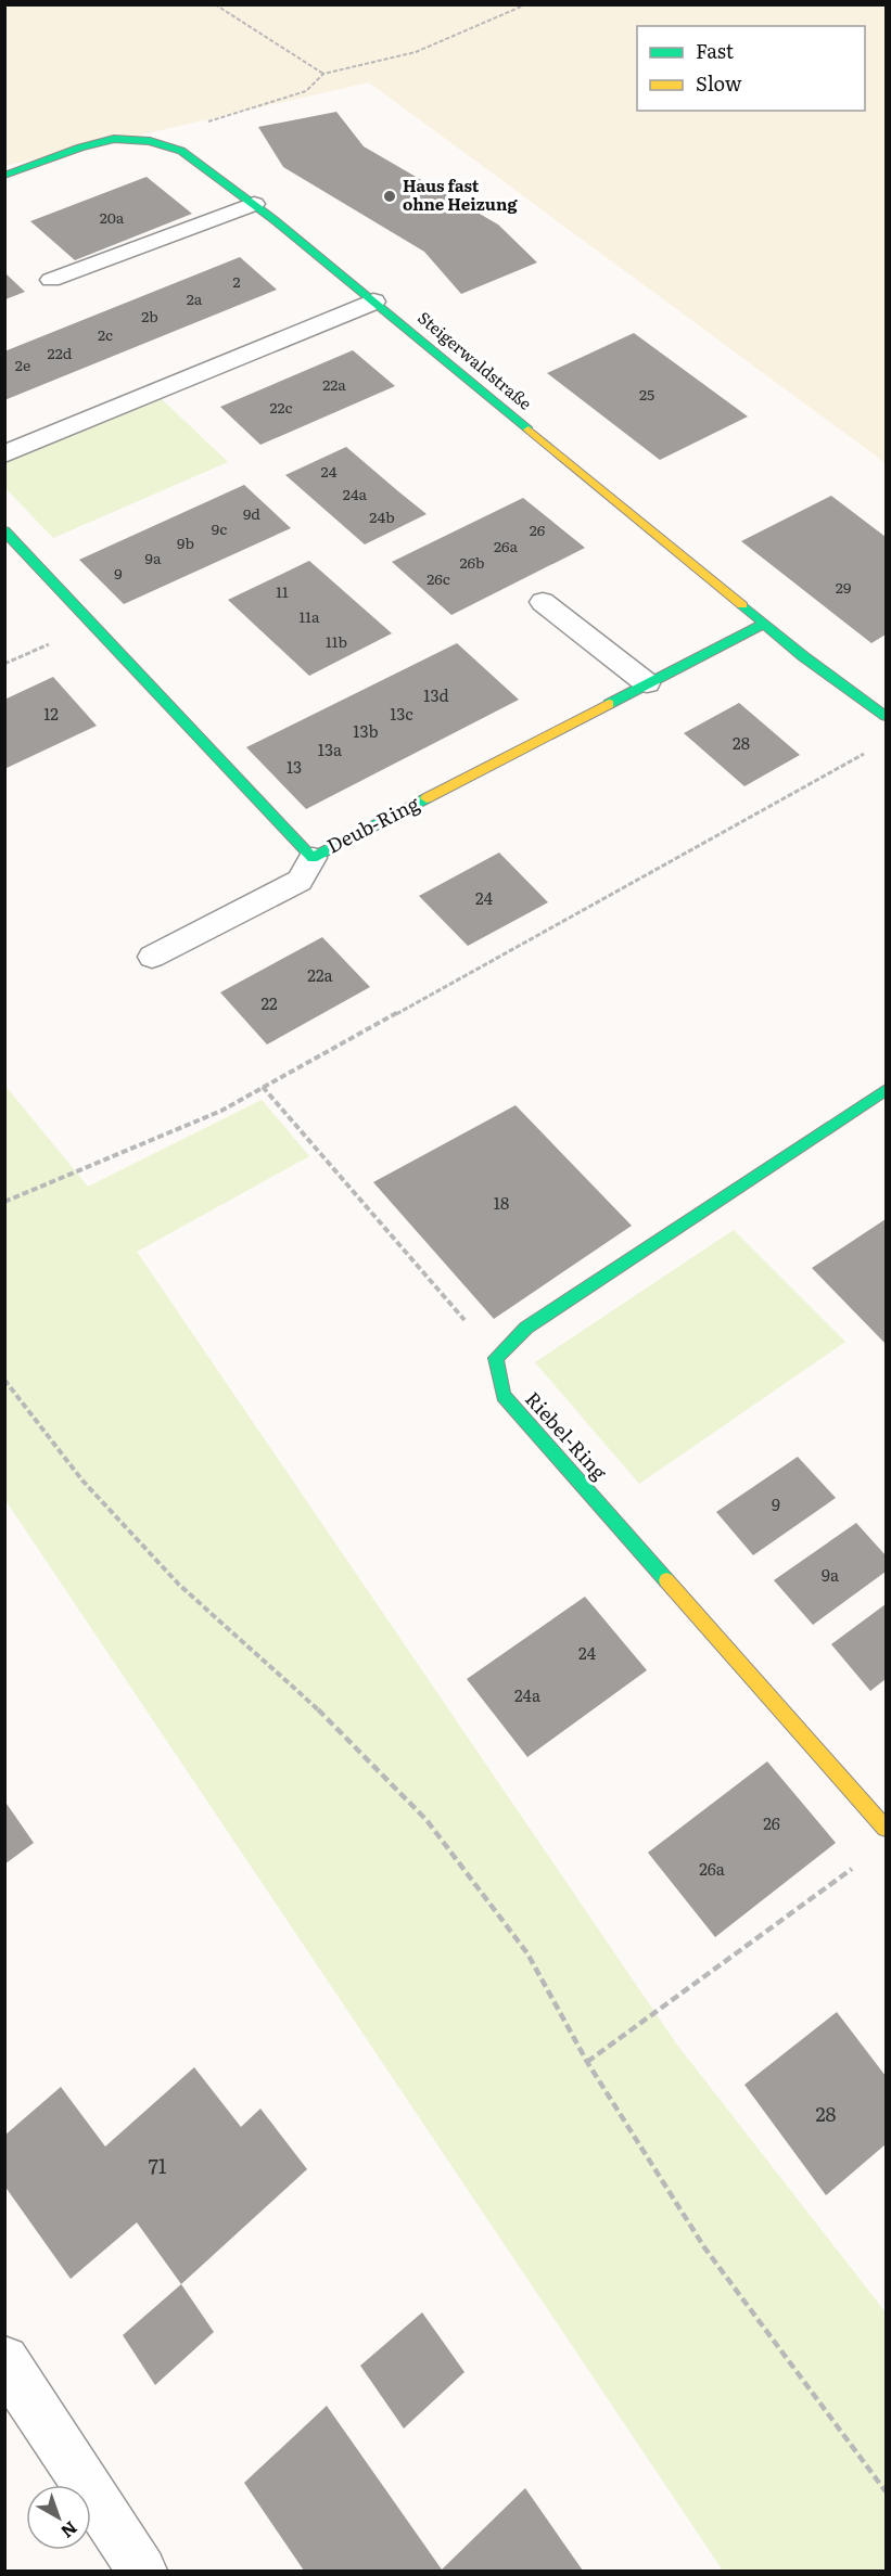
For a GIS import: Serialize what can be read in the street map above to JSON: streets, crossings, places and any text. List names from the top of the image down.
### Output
{
  "streets": {
    "street": ["Steigerwaldstraße", "Deub-Ring", "Riebel-Ring"]
  },
  "crossings": [
    ["Steigerwaldstraße", "Deub-Ring"]
  ],
  "places": ["Haus fast ohne Heizung"],
  "house_numbers": [
    "20a",
    "2",
    "2a",
    "2b",
    "2c",
    "22d",
    "2e",
    "22a",
    "25",
    "22c",
    "24",
    "24a",
    "9d",
    "24b",
    "9c",
    "26",
    "9b",
    "26a",
    "9a",
    "26b",
    "9",
    "26c",
    "29",
    "11",
    "11a",
    "11b",
    "13d",
    "12",
    "13c",
    "13b",
    "28",
    "13a",
    "13",
    "24",
    "22a",
    "22",
    "18",
    "9",
    "9a",
    "24",
    "24a",
    "26",
    "26a",
    "28",
    "71"
  ],
  "legend": ["Fast", "Slow"],
  "north": "bottom right"
}
